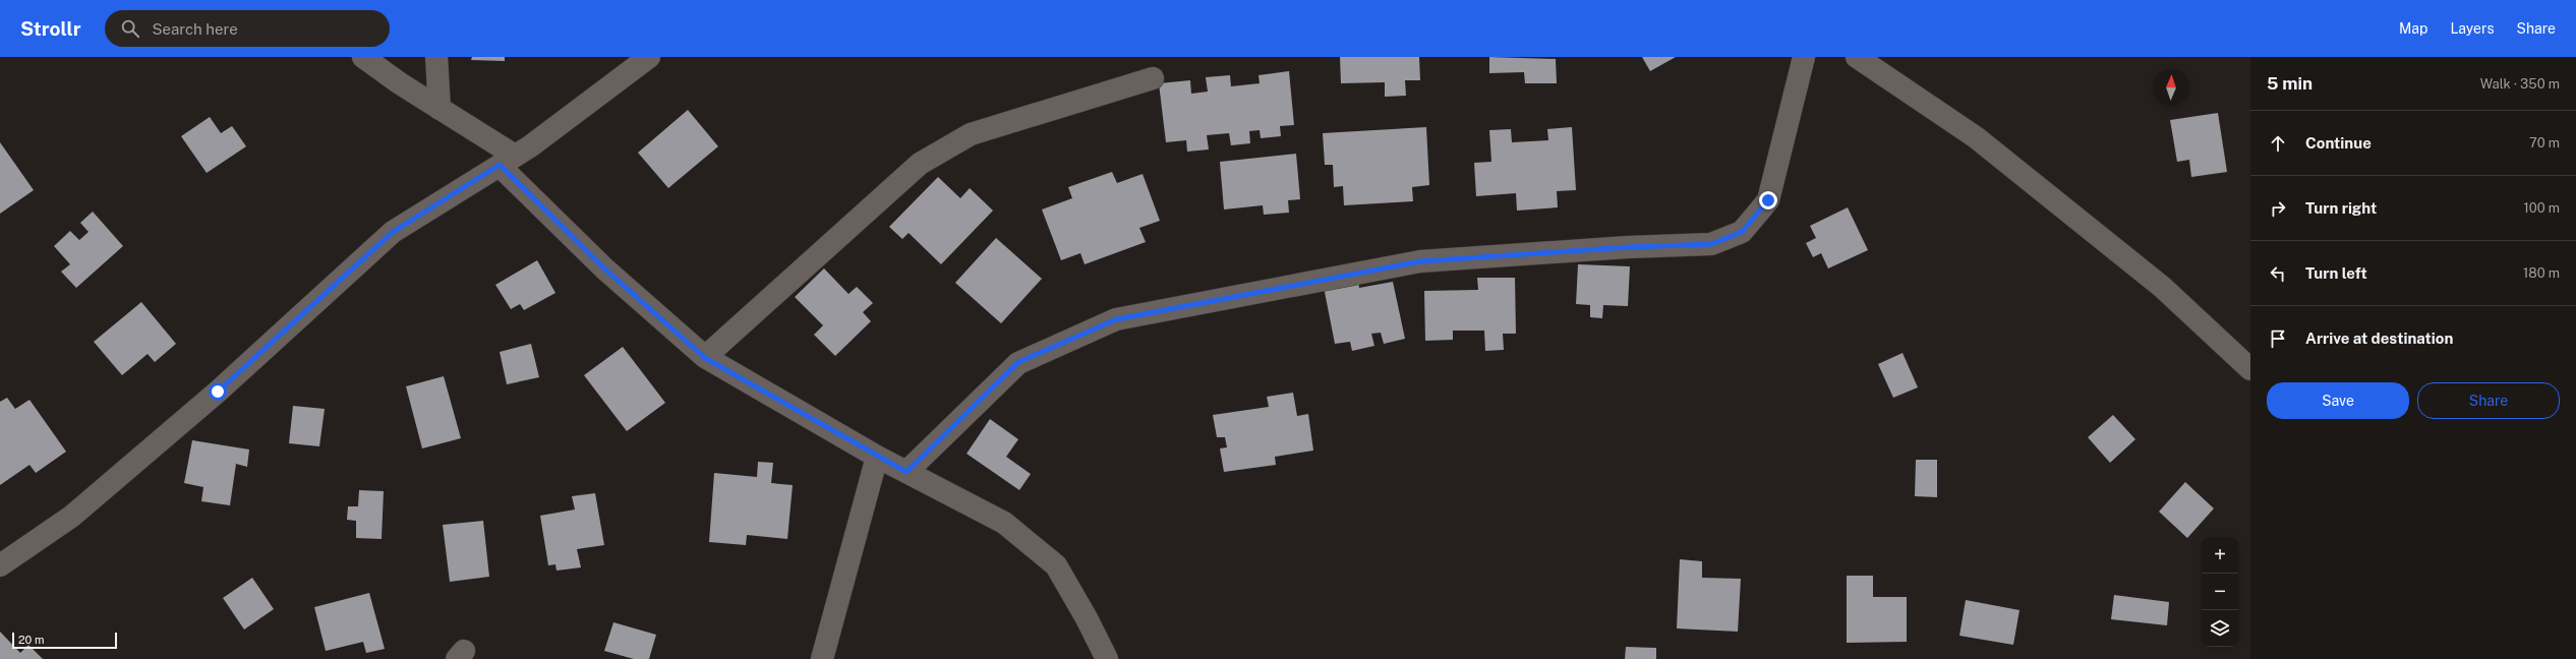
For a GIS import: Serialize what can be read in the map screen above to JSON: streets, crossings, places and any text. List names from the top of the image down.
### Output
{
  "scale_bar": "20 m",
  "north": "top",
  "page": {
    "header": "Strollr",
    "search": "Search here",
    "nav": ["Map", "Layers", "Share"],
    "heading": ["5 min", "Walk · 350 m"],
    "list": [
      ["Continue", "70 m"],
      ["Turn right", "100 m"],
      ["Turn left", "180 m"],
      "Arrive at destination"
    ],
    "buttons": ["Save", "Share"],
    "map_buttons": ["+", "−"],
    "scale": "20 m"
  }
}
